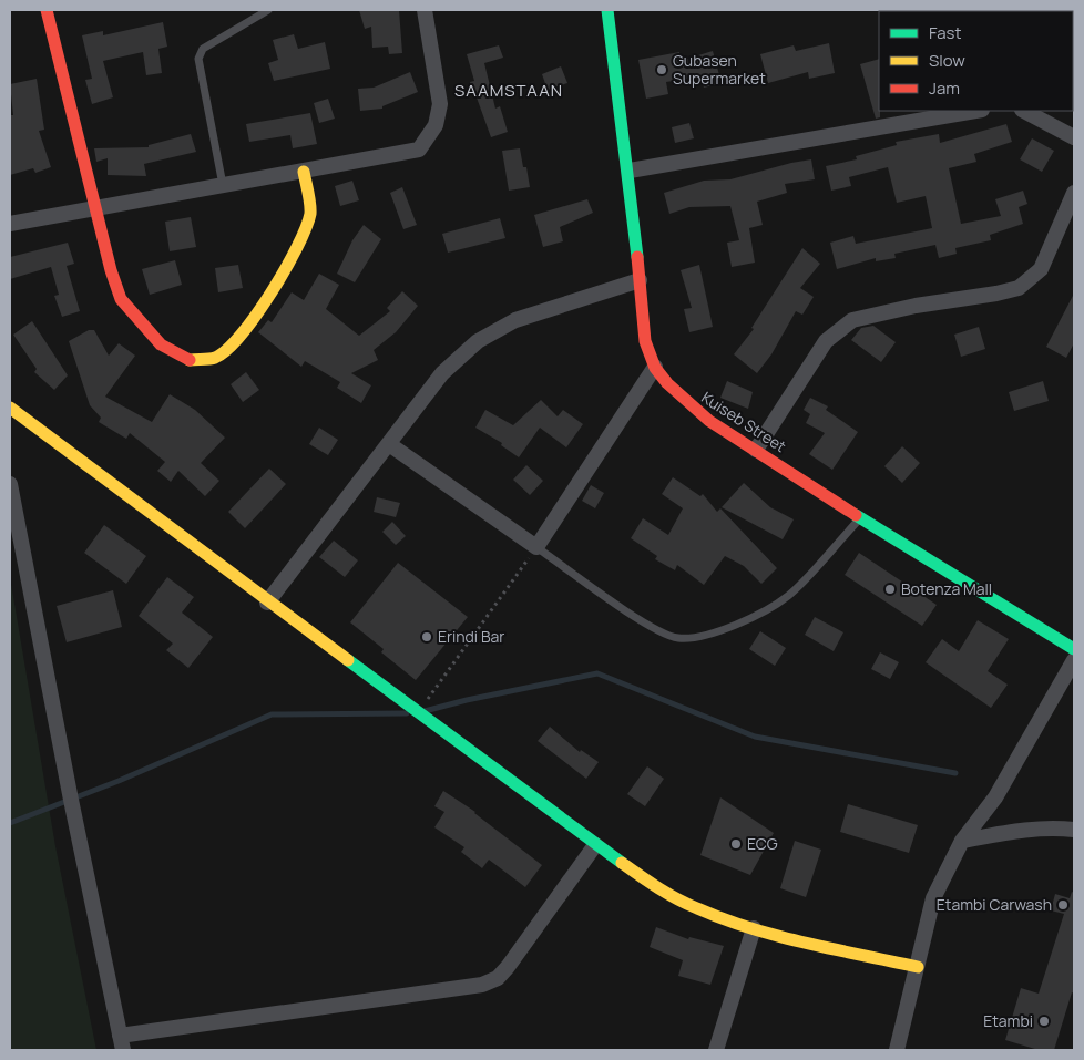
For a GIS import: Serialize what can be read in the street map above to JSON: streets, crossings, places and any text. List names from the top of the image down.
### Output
{
  "streets": {
    "street": ["Kuiseb Street"]
  },
  "districts": ["SAAMSTAAN"],
  "places": [
    "Gubasen Supermarket",
    "Botenza Mall",
    "Erindi Bar",
    "ECG",
    "Etambi Carwash",
    "Etambi"
  ],
  "legend": ["Fast", "Slow", "Jam"]
}
